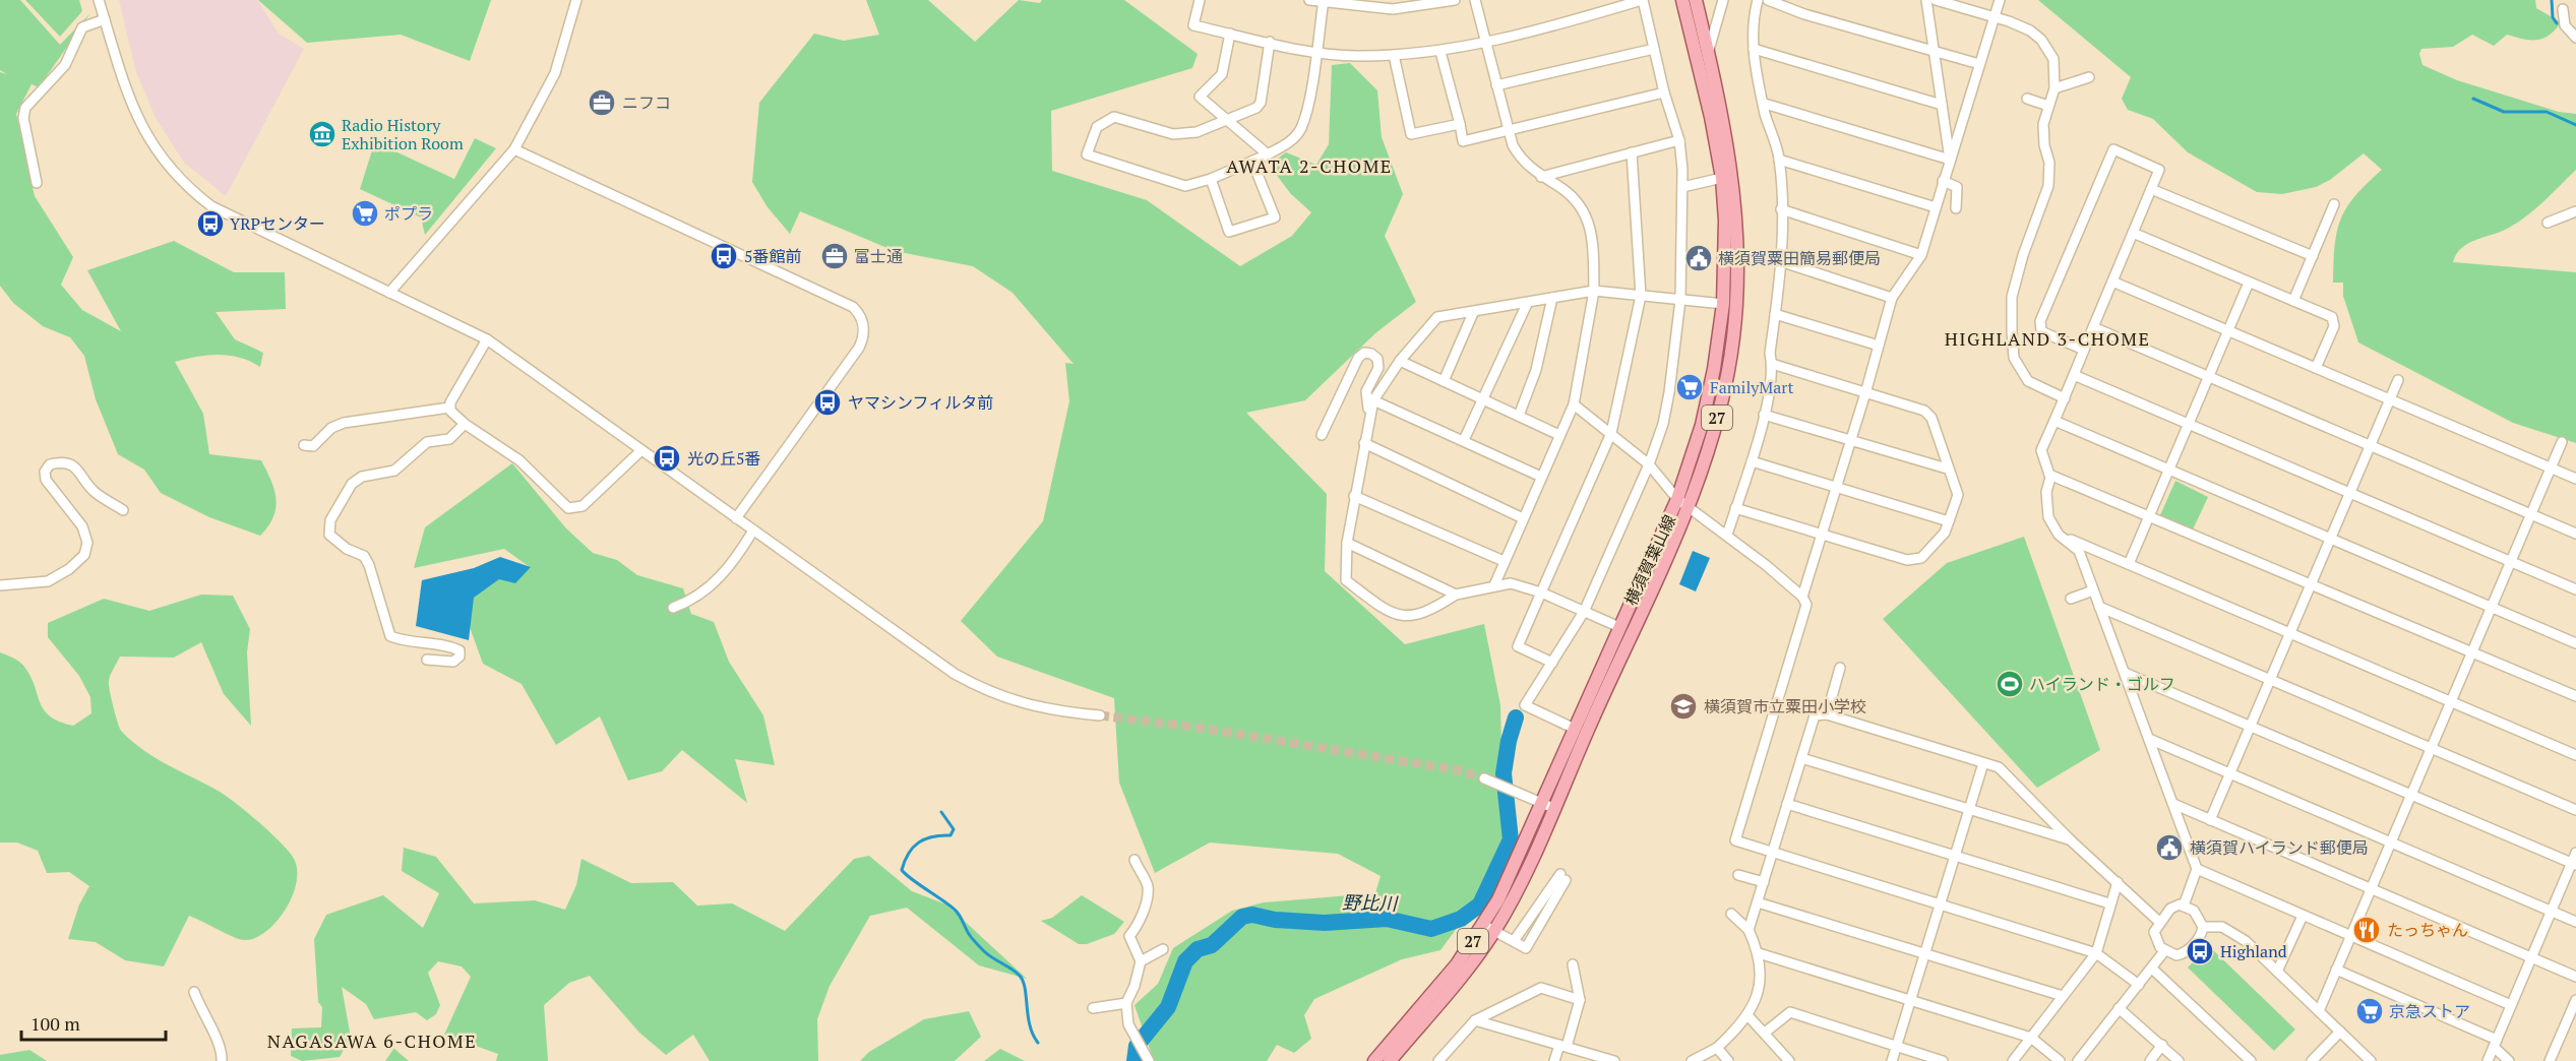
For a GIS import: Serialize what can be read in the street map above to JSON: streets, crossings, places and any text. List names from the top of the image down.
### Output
{
  "streets": {
    "main road": ["27", "横須賀葉山線"]
  },
  "districts": ["AWATA 2-CHOME", "HIGHLAND 3-CHOME", "NAGASAWA 6-CHOME"],
  "water": ["野比川"],
  "places": {
    "office": ["ニフコ", "富士通"],
    "museum": ["Radio History Exhibition Room"],
    "supermarket": ["ポプラ", "FamilyMart", "京急ストア"],
    "bus stop": [
      "YRPセンター",
      "5番館前",
      "ヤマシンフィルタ前",
      "光の丘5番",
      "Highland"
    ],
    "public building": ["横須賀粟田簡易郵便局", "横須賀ハイランド郵便局"],
    "sports": ["ハイランド・ゴルフ"],
    "school or university": ["横須賀市立粟田小学校"],
    "restaurant": ["たっちゃん"]
  },
  "scale_bar": "100 m"
}
